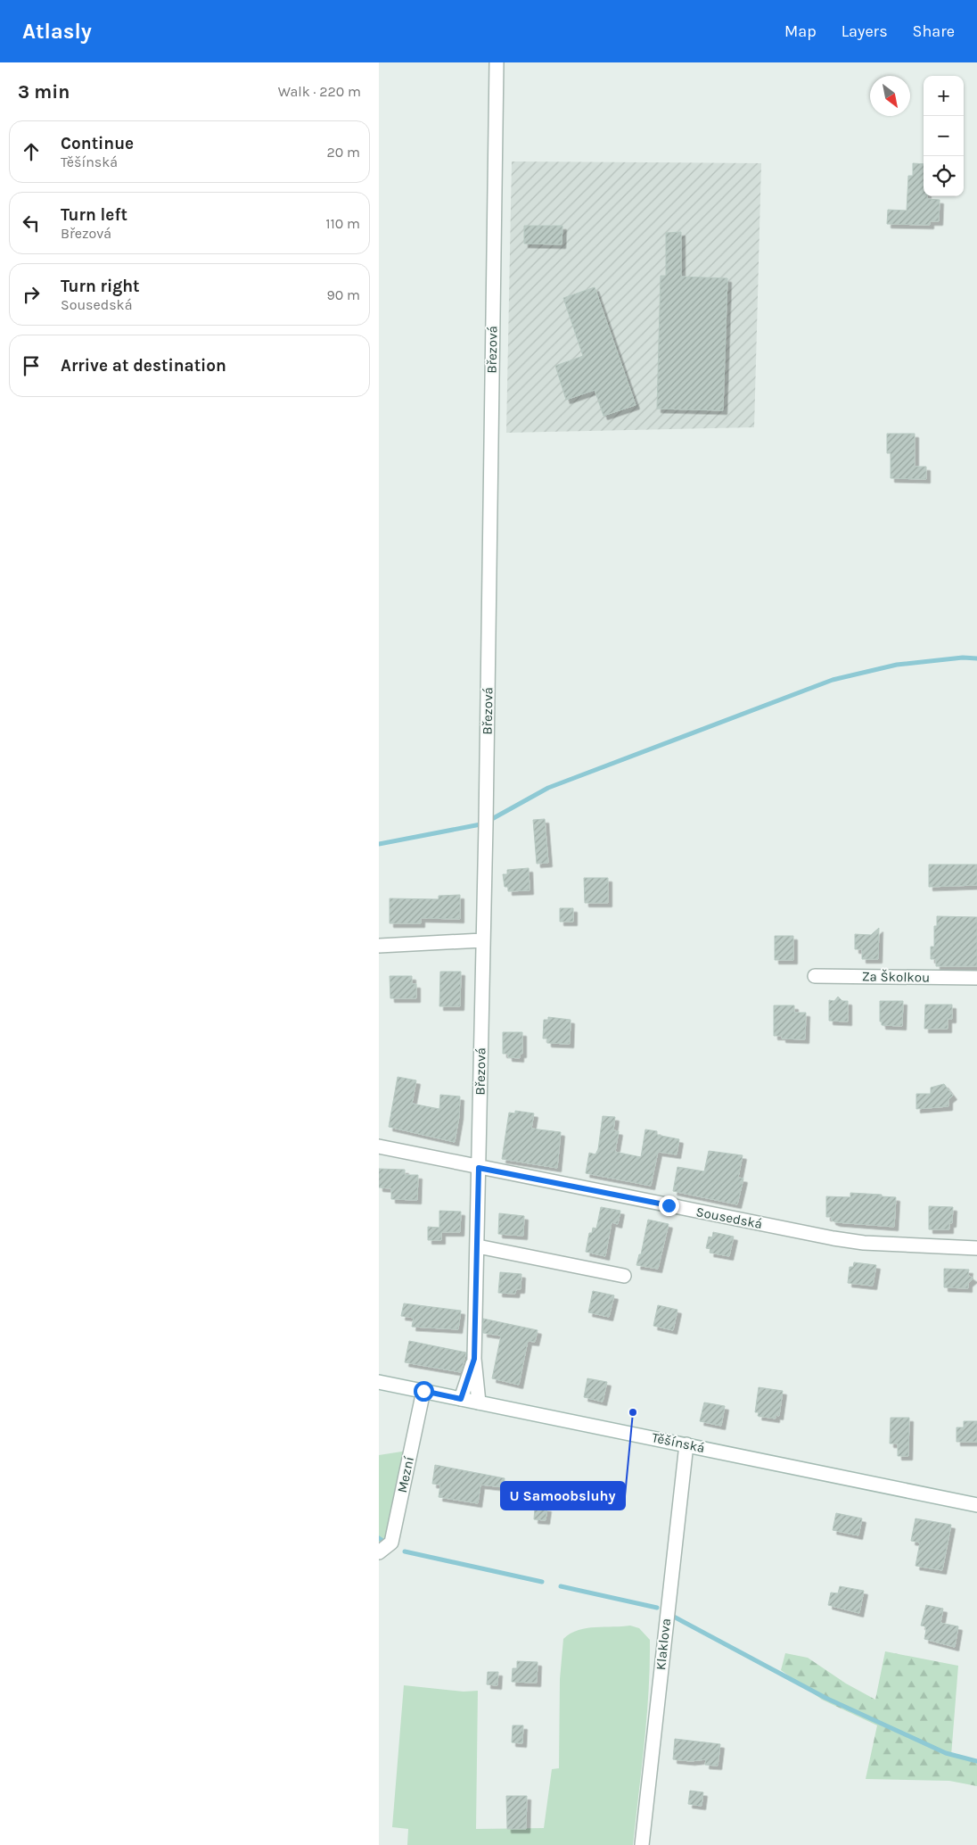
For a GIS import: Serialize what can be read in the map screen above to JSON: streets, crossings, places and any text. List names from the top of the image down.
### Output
{
  "streets": {
    "street": [
      "Březová",
      "Za Školkou",
      "Sousedská",
      "Těšínská",
      "Mezní",
      "Klaklova"
    ]
  },
  "crossings": [
    ["Březová", "Sousedská"],
    ["Březová", "Těšínská"],
    ["Těšínská", "Mezní"],
    ["Těšínská", "Klaklova"]
  ],
  "places": ["U Samoobsluhy"],
  "north": "bottom right",
  "page": {
    "header": "Atlasly",
    "nav": ["Map", "Layers", "Share"],
    "heading": ["3 min", "Walk · 220 m"],
    "map_buttons": ["+", "−"],
    "list": [
      ["Continue", "Těšínská", "20 m"],
      ["Turn left", "Březová", "110 m"],
      ["Turn right", "Sousedská", "90 m"],
      "Arrive at destination"
    ]
  }
}
